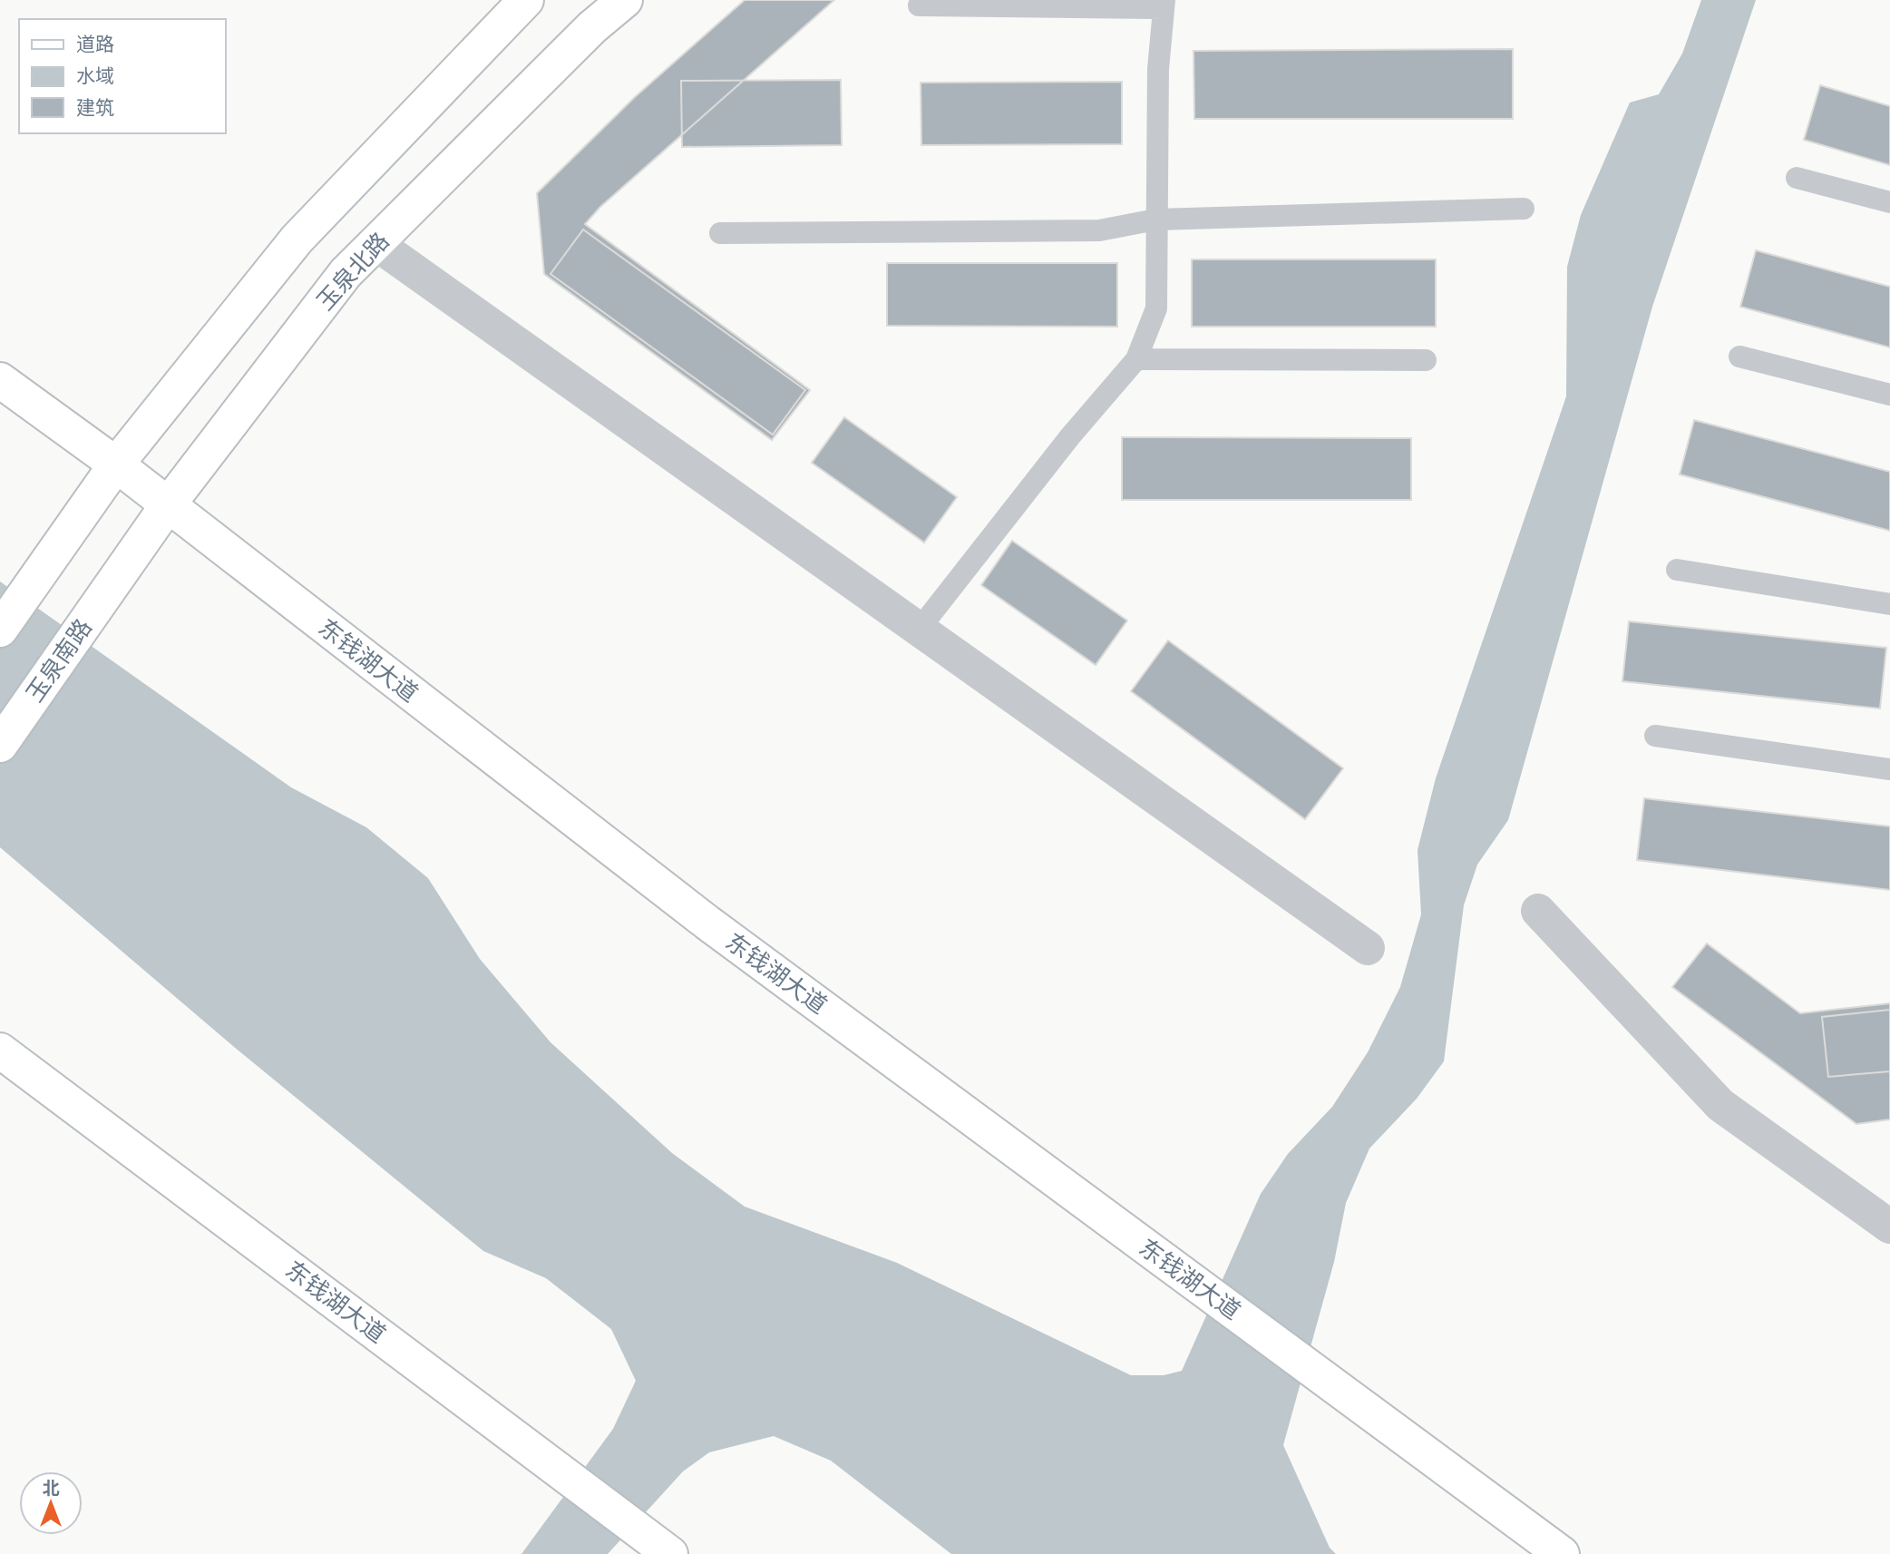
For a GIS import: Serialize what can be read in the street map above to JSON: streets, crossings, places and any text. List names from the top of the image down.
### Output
{
  "streets": {
    "main road": ["玉泉北路", "玉泉南路", "东钱湖大道"]
  },
  "crossings": [
    ["玉泉北路", "玉泉南路"],
    ["玉泉北路", "东钱湖大道"]
  ],
  "legend": ["道路", "水域", "建筑"],
  "north": "top"
}
